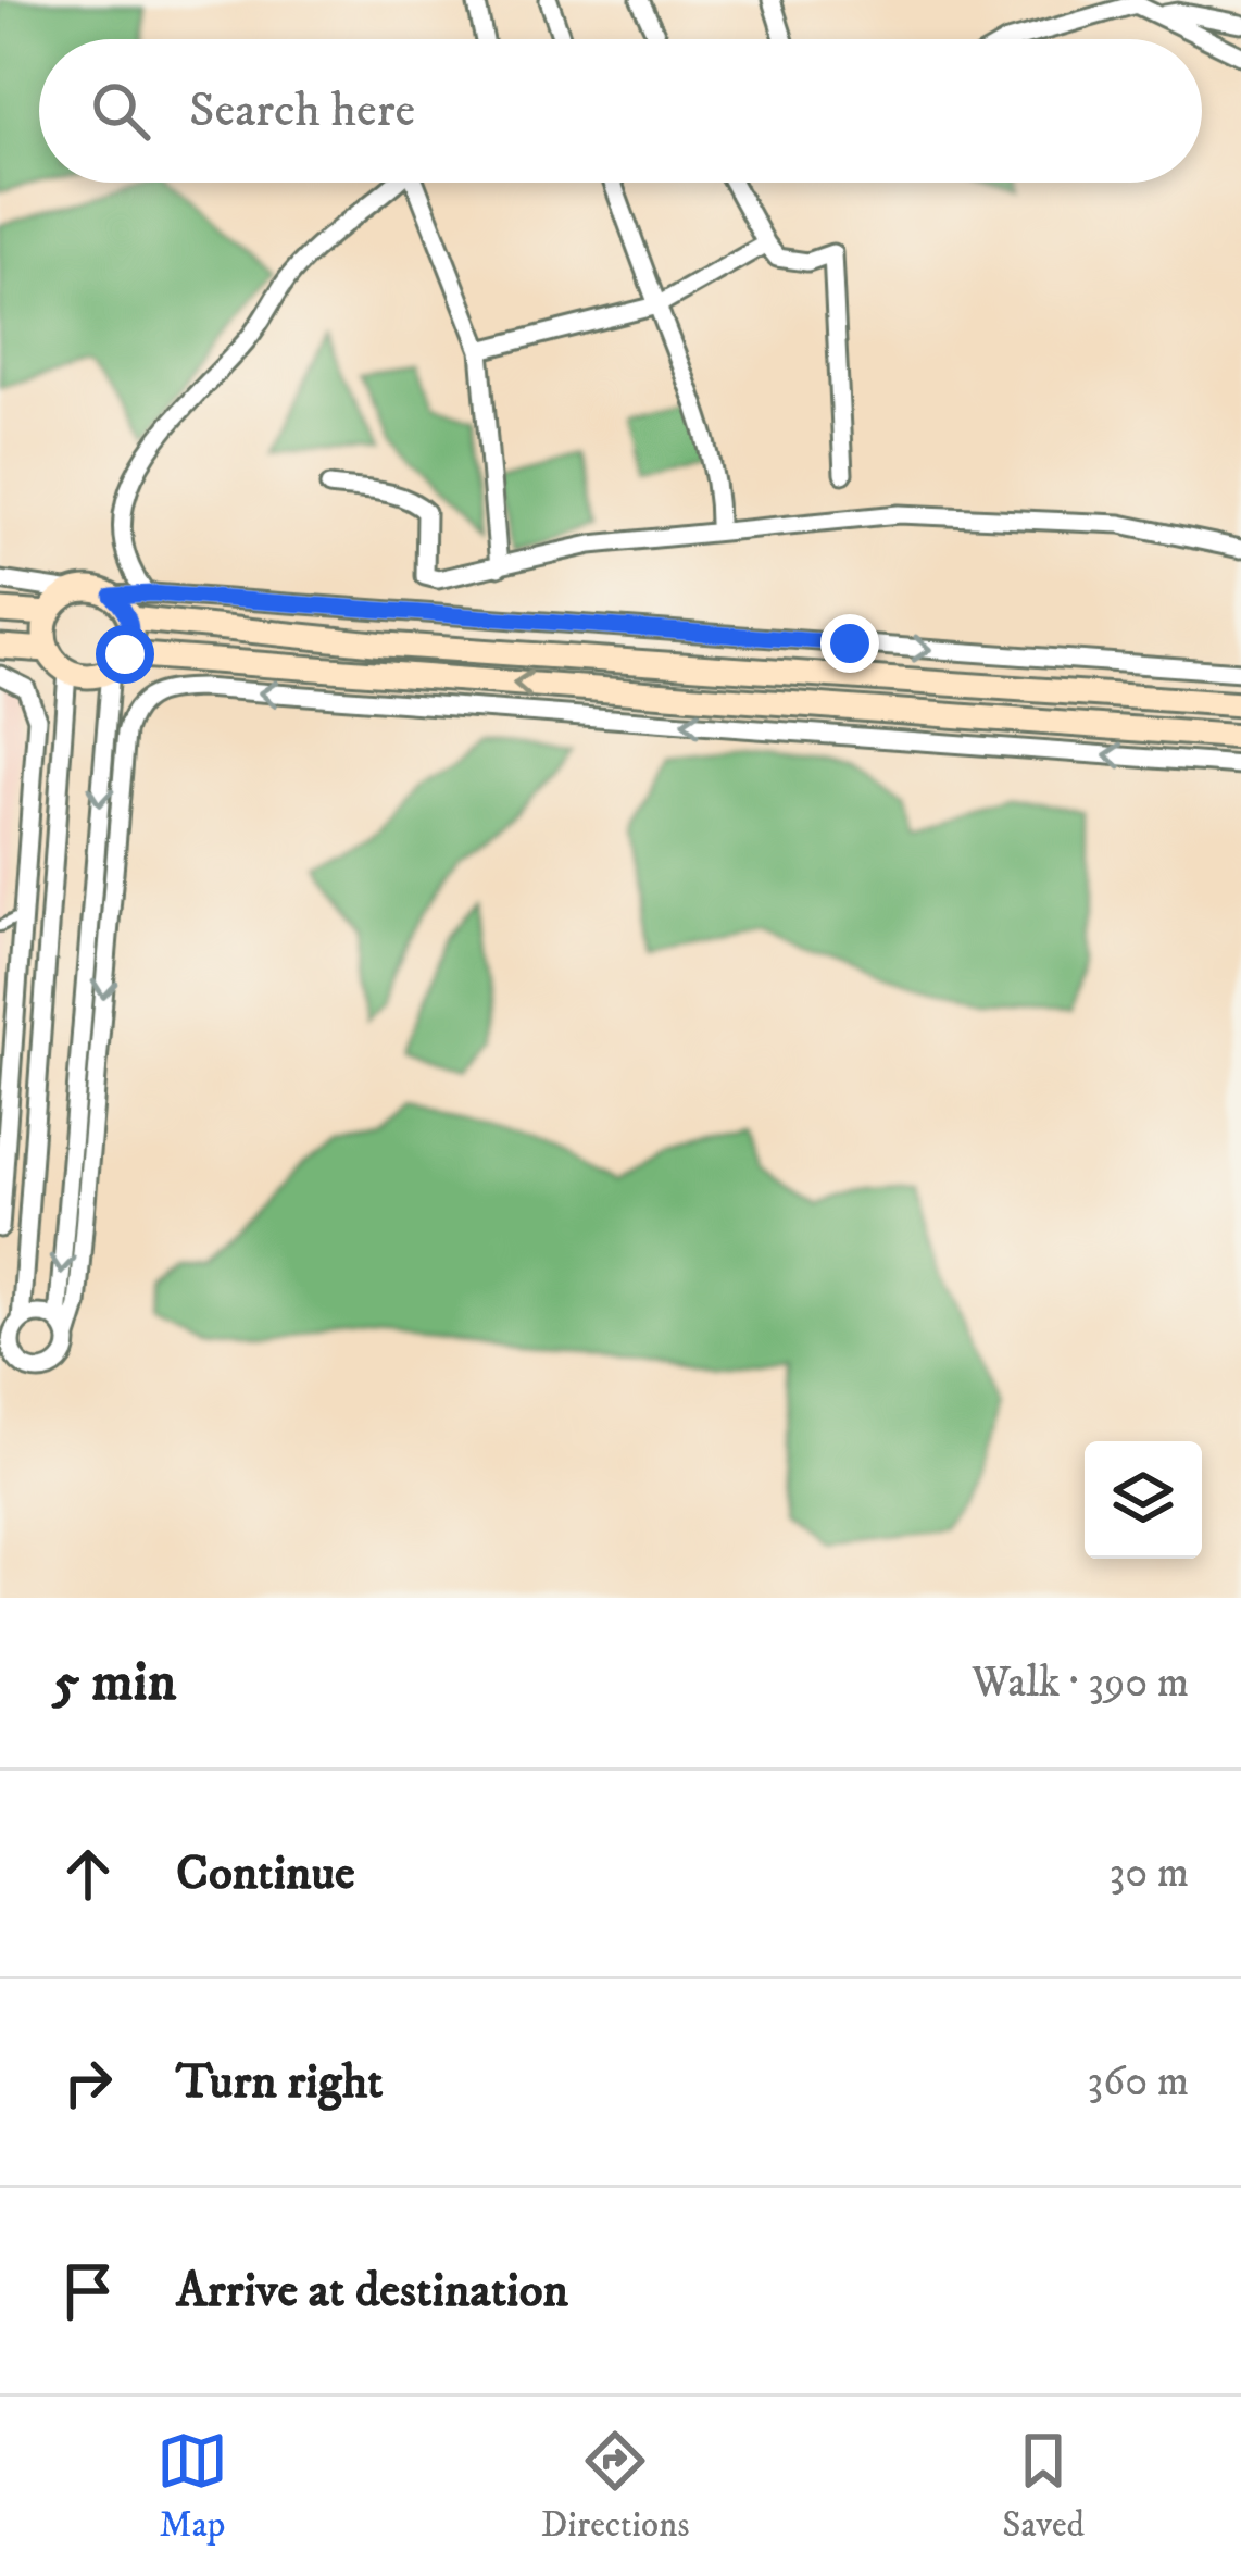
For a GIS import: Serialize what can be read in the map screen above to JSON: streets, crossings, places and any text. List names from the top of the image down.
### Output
{
  "page": {
    "search": "Search here",
    "heading": ["5 min", "Walk · 390 m"],
    "list": [
      ["Continue", "30 m"],
      ["Turn right", "360 m"],
      "Arrive at destination"
    ],
    "nav": ["Map", "Directions", "Saved"]
  }
}
